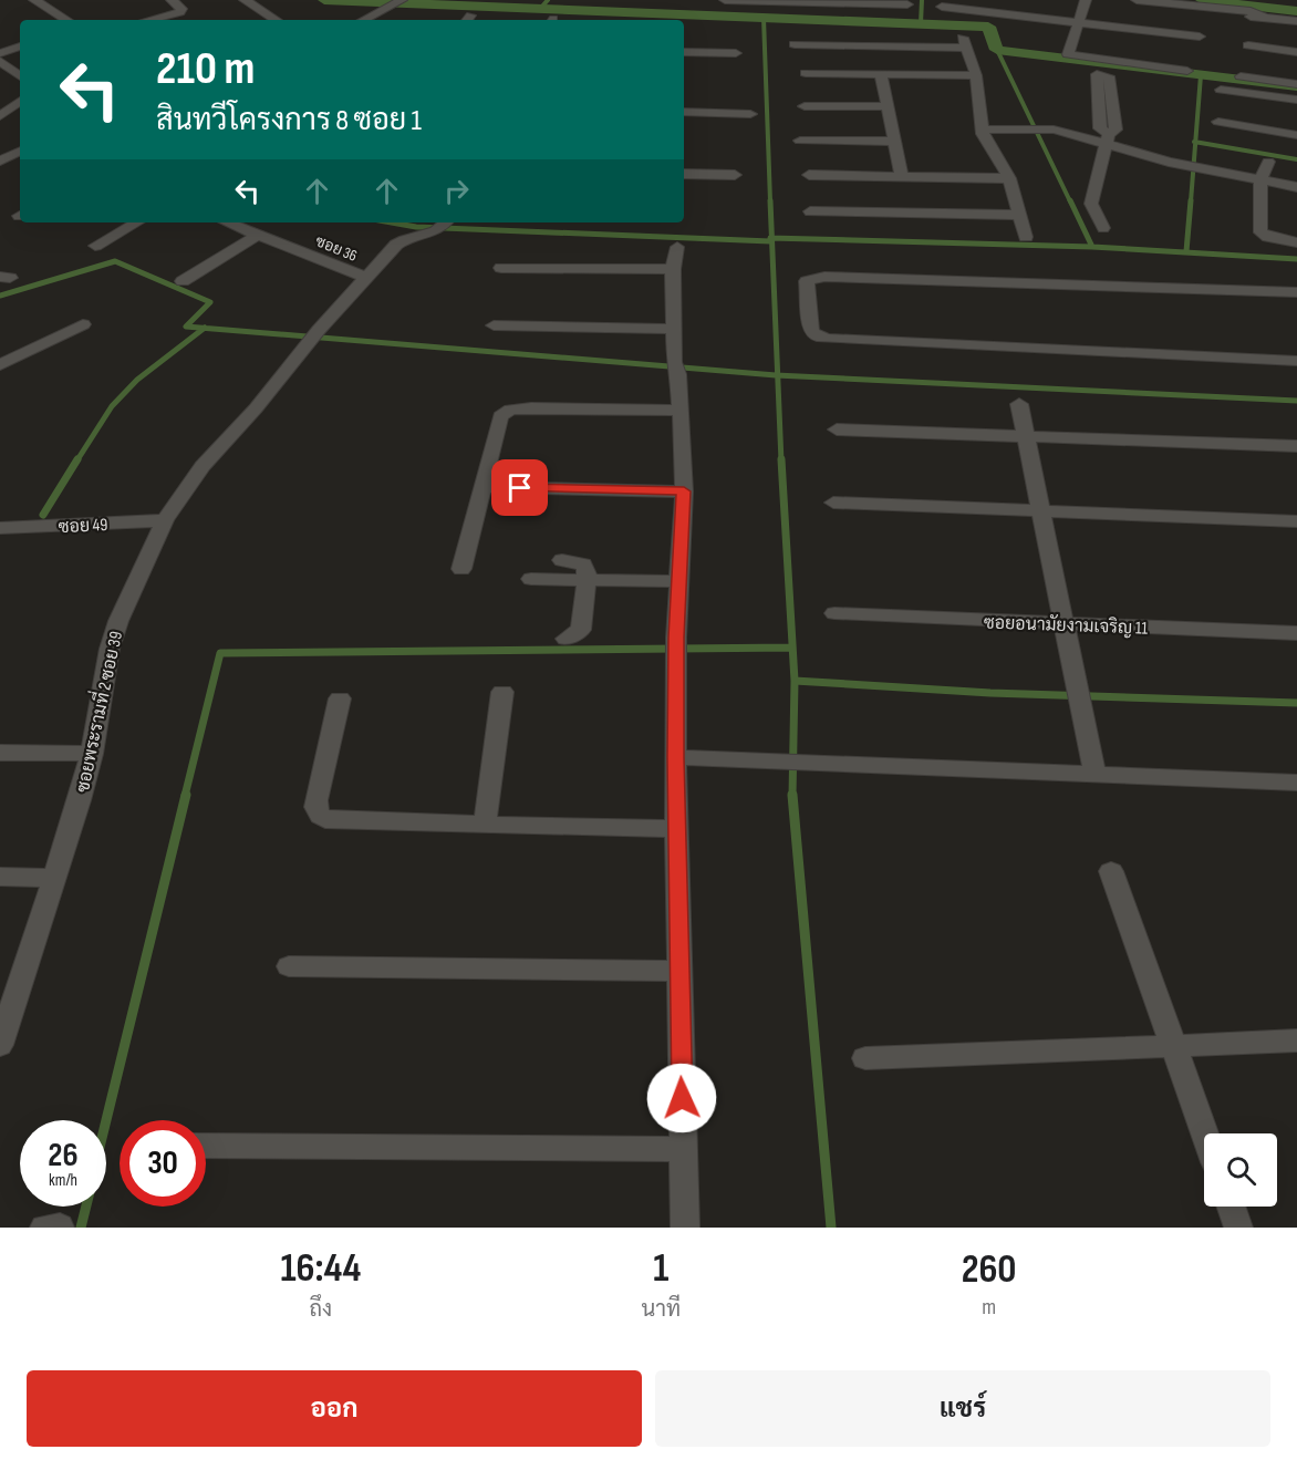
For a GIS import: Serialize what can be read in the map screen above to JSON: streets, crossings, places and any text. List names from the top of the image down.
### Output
{
  "streets": {
    "street": [
      "ซอย 36",
      "ซอย 49",
      "ซอยอนามัยงามเจริญ 11",
      "ซอยพระรามที่ 2 ซอย 39"
    ]
  },
  "crossings": [
    ["ซอย 36", "ซอยพระรามที่ 2 ซอย 39"],
    ["ซอย 49", "ซอยพระรามที่ 2 ซอย 39"]
  ],
  "page": {
    "turn": ["210 m", "สินทวีโครงการ 8 ซอย 1"],
    "speed": "26 km/h",
    "limit": "30",
    "eta": [
      "16:44",
      "ถึง",
      "1",
      "นาที",
      "260",
      "m"
    ],
    "buttons": ["ออก", "แชร์"]
  }
}
